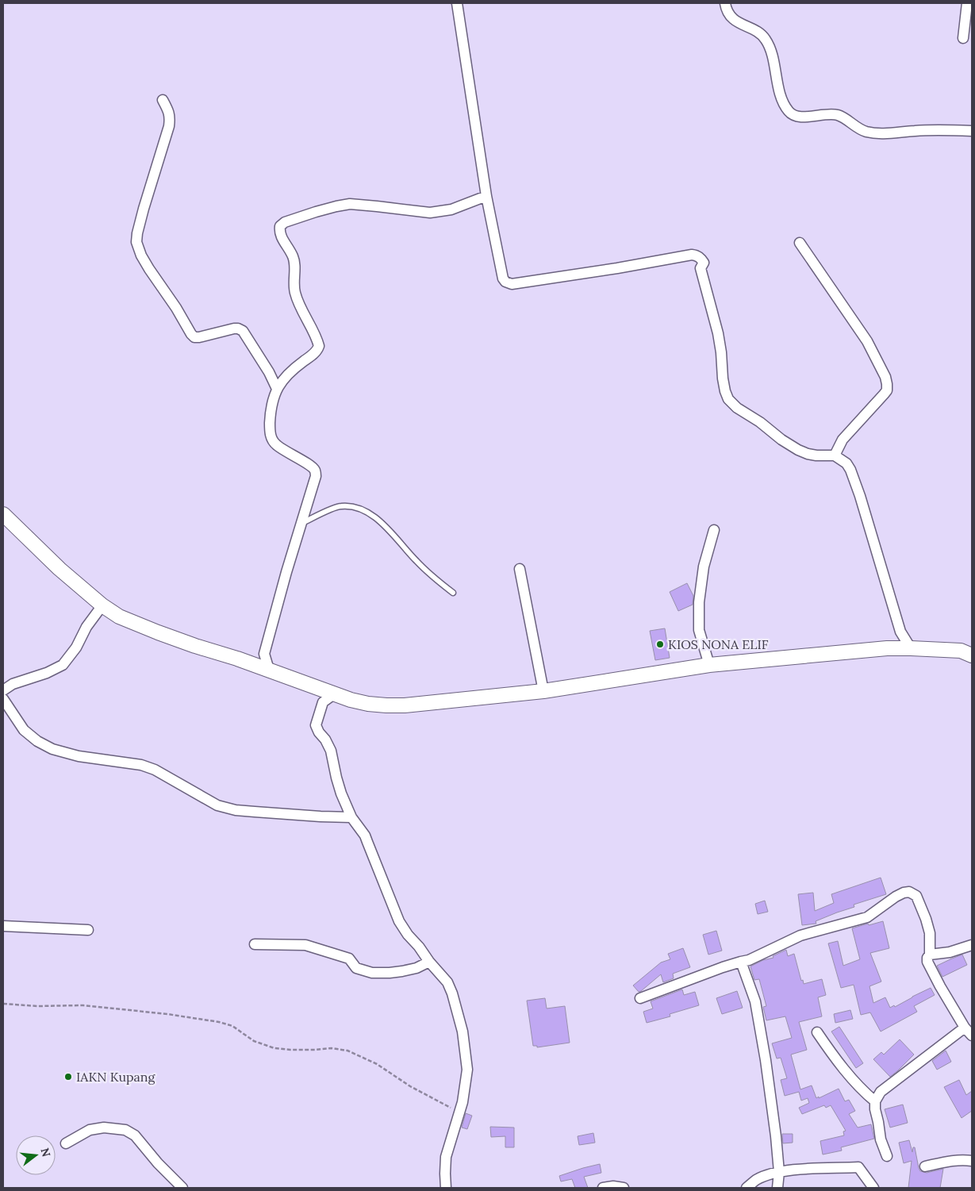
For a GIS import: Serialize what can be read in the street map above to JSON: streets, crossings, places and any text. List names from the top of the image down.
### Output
{
  "places": ["KIOS NONA ELIF", "IAKN Kupang"],
  "north": "right"
}
